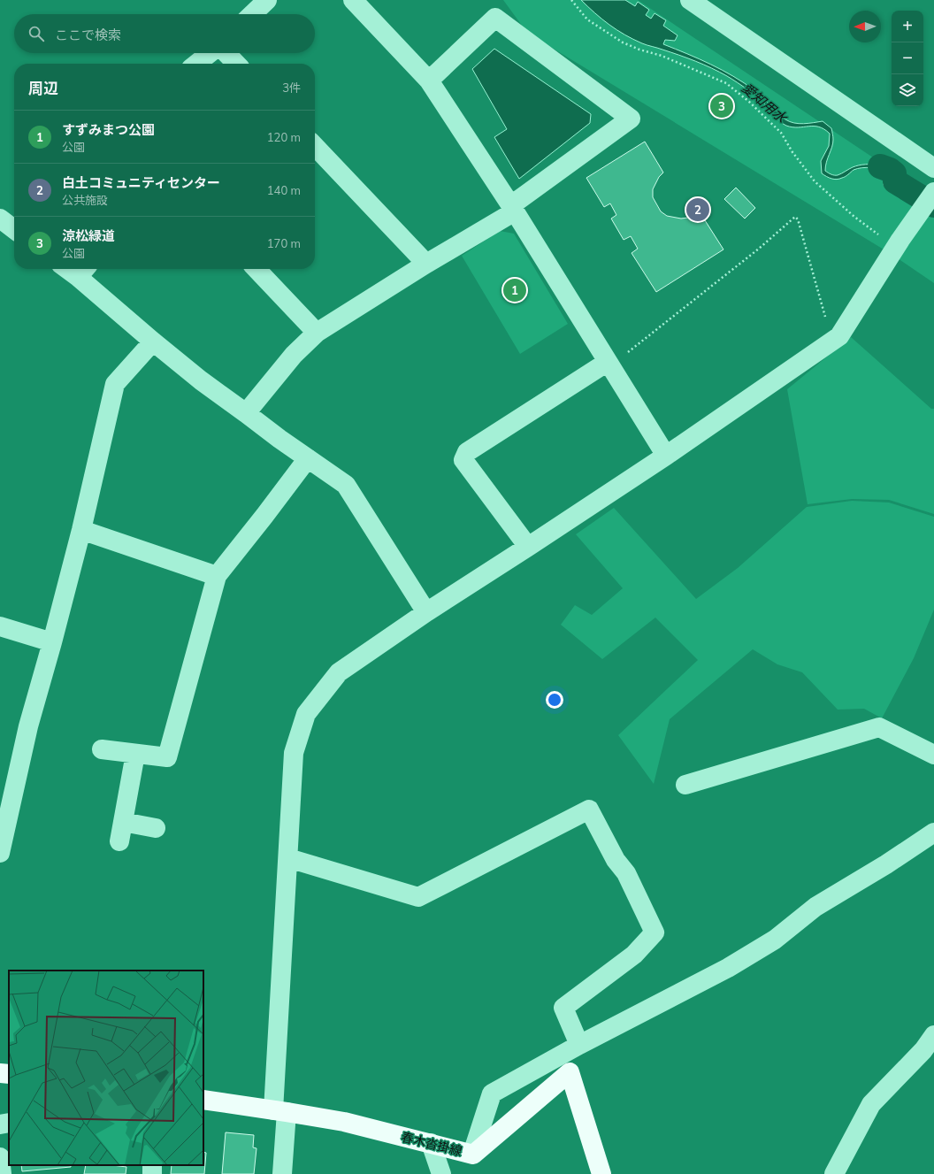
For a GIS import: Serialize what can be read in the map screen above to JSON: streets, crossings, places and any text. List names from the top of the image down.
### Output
{
  "streets": {
    "main road": ["春木沓掛線"]
  },
  "water": ["愛知用水"],
  "north": "left",
  "page": {
    "map_buttons": ["+", "−"],
    "search": "ここで検索",
    "heading": ["周辺", "3件"],
    "pins": ["3", "2", "1"],
    "list": [
      {
        "mark": "1",
        "name": "すずみまつ公園",
        "note": "公園",
        "value": "120 m"
      },
      {
        "mark": "2",
        "name": "白土コミュニティセンター",
        "note": "公共施設",
        "value": "140 m"
      },
      {
        "mark": "3",
        "name": "涼松緑道",
        "note": "公園",
        "value": "170 m"
      }
    ]
  }
}
